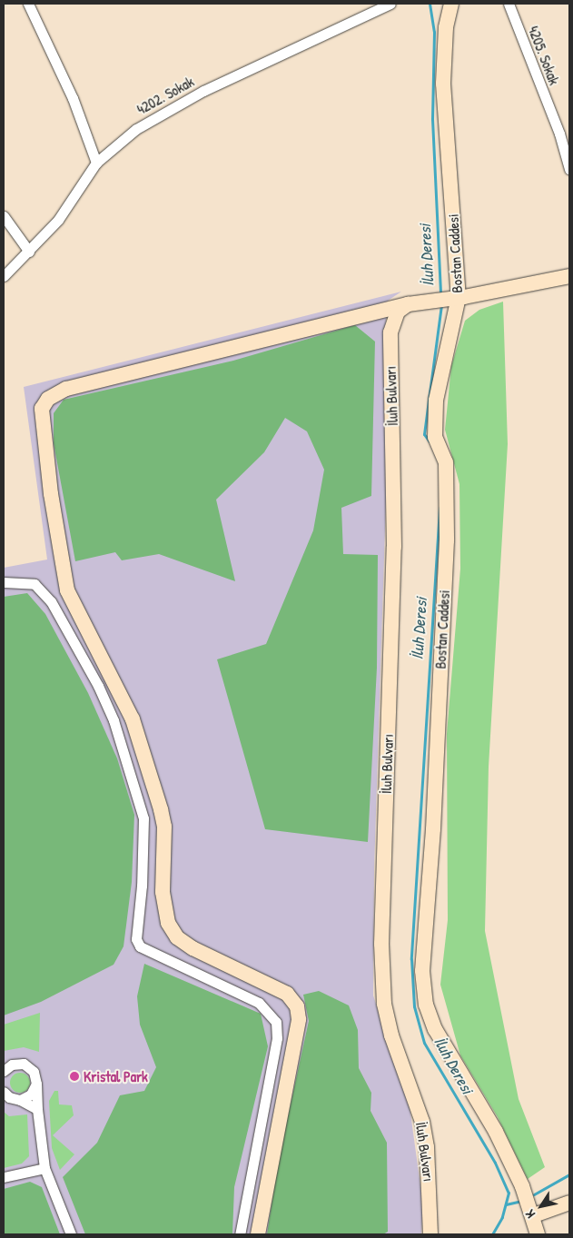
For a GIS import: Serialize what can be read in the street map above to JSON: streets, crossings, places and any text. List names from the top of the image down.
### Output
{
  "streets": {
    "street": [
      "4205. Sokak",
      "4202. Sokak",
      "Bostan Caddesi",
      "İluh Bulvarı"
    ]
  },
  "water": ["İluh Deresi"],
  "places": ["Kristal Park"],
  "north": "bottom left"
}
